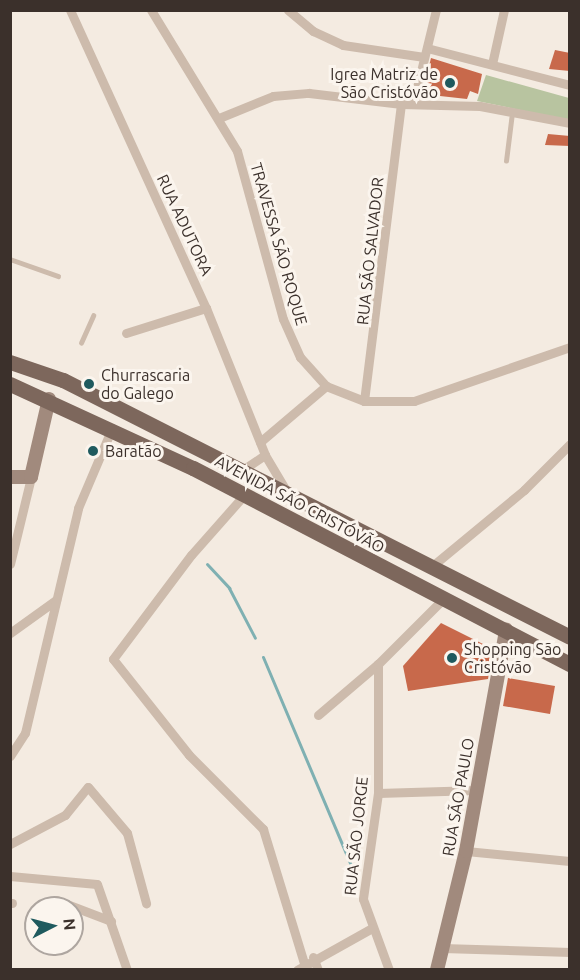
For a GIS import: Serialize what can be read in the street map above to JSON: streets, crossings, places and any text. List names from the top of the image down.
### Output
{
  "streets": {
    "main road": ["AVENIDA SÃO CRISTÓVÃO"],
    "street": [
      "RUA ADUTORA",
      "TRAVESSA SÃO ROQUE",
      "RUA SÃO SALVADOR",
      "RUA SÃO PAULO",
      "RUA SÃO JORGE"
    ]
  },
  "crossings": [
    ["RUA ADUTORA", "AVENIDA SÃO CRISTÓVÃO"],
    ["TRAVESSA SÃO ROQUE", "RUA SÃO SALVADOR"],
    ["AVENIDA SÃO CRISTÓVÃO", "RUA SÃO PAULO"]
  ],
  "places": [
    "Igrea Matriz de São Cristóvão",
    "Churrascaria do Galego",
    "Baratão",
    "Shopping São Cristóvão"
  ],
  "north": "right"
}
